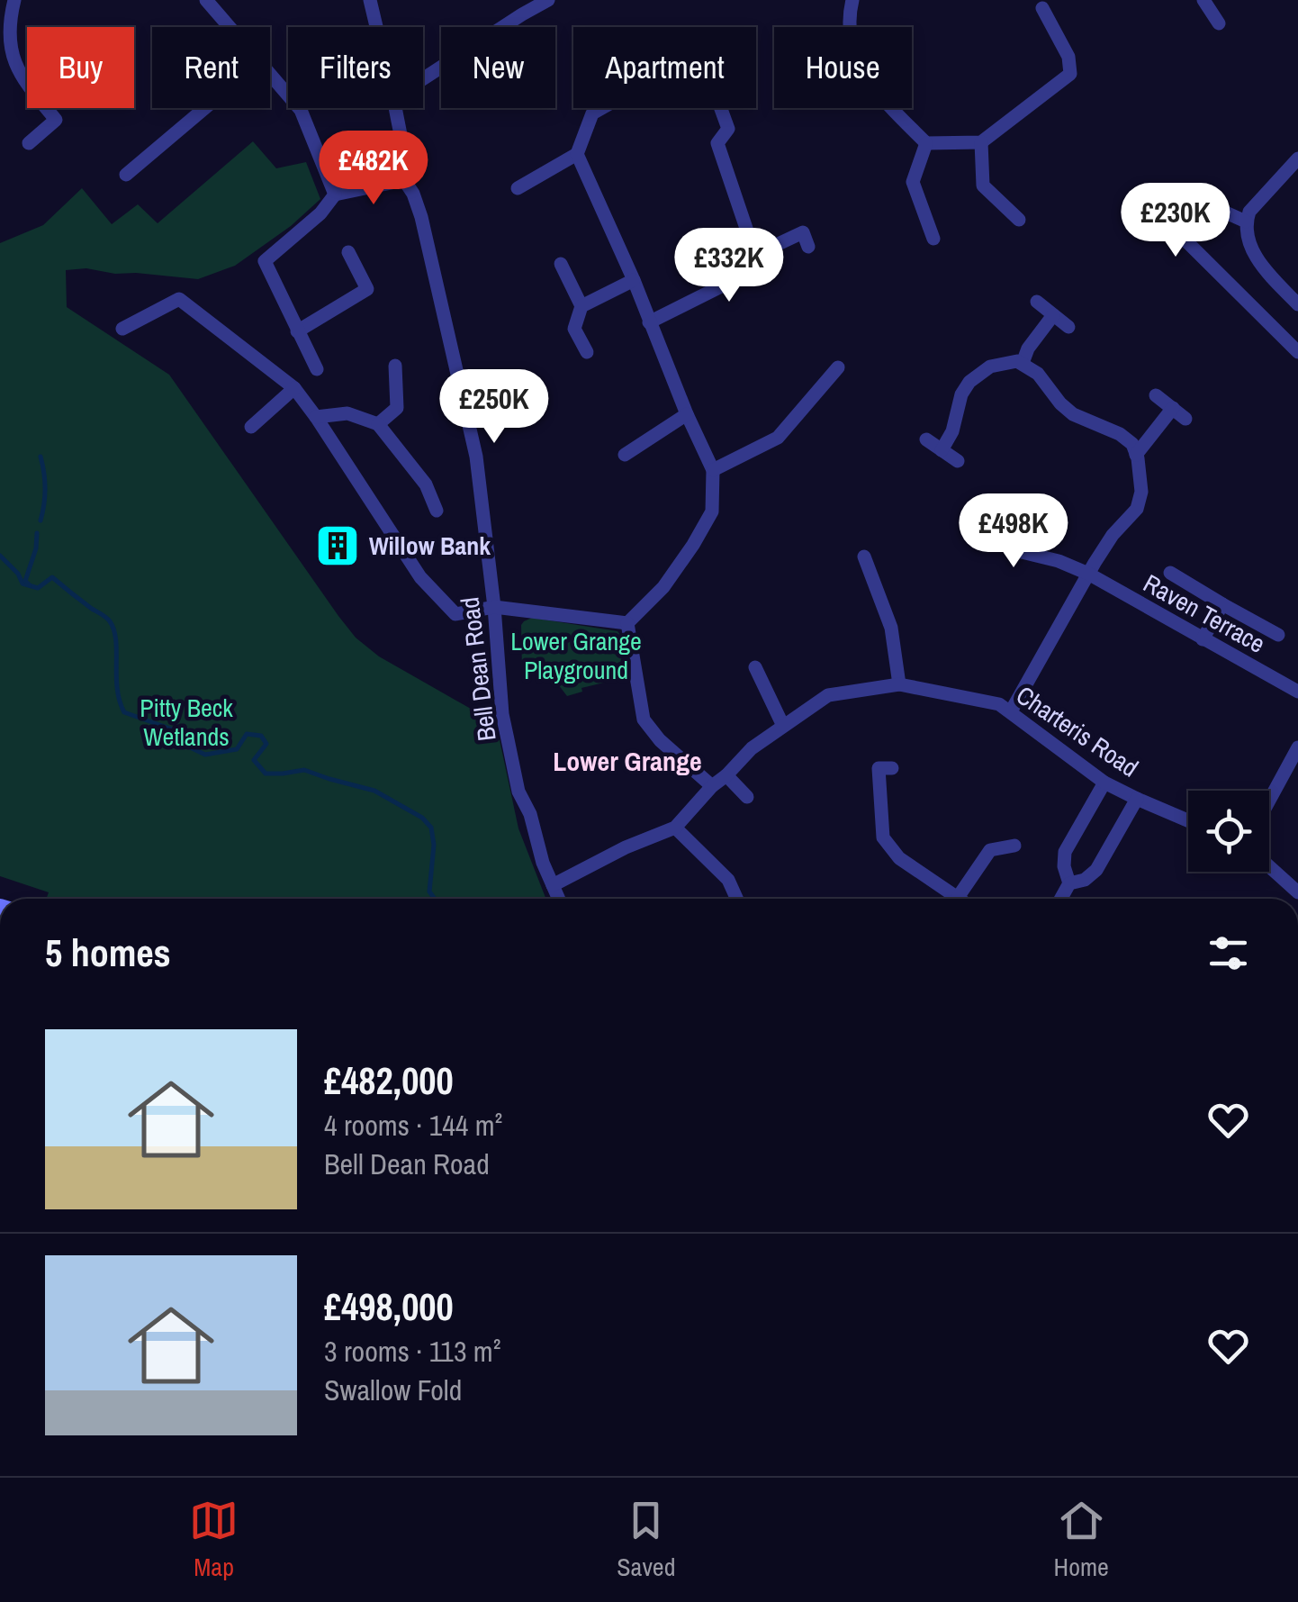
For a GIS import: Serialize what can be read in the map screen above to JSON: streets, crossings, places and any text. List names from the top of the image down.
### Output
{
  "streets": {
    "street": ["Raven Terrace", "Bell Dean Road", "Charteris Road"]
  },
  "crossings": [
    ["Bell Dean Road", "Charteris Road"]
  ],
  "districts": ["Lower Grange"],
  "parks": ["Lower Grange Playground", "Pitty Beck Wetlands"],
  "places": {
    "building": ["Willow Bank"]
  },
  "page": {
    "chip": [
      "Buy",
      "Rent",
      "Filters",
      "New",
      "Apartment",
      "House"
    ],
    "price": [
      "£482K",
      "£230K",
      "£332K",
      "£250K",
      "£498K"
    ],
    "heading": "5 homes",
    "list": [
      {
        "name": "£482,000",
        "note": "4 rooms · 144 m² · Bell Dean Road"
      },
      {
        "name": "£498,000",
        "note": "3 rooms · 113 m² · Swallow Fold"
      }
    ],
    "tabs": ["Map", "Saved", "Home"]
  }
}
